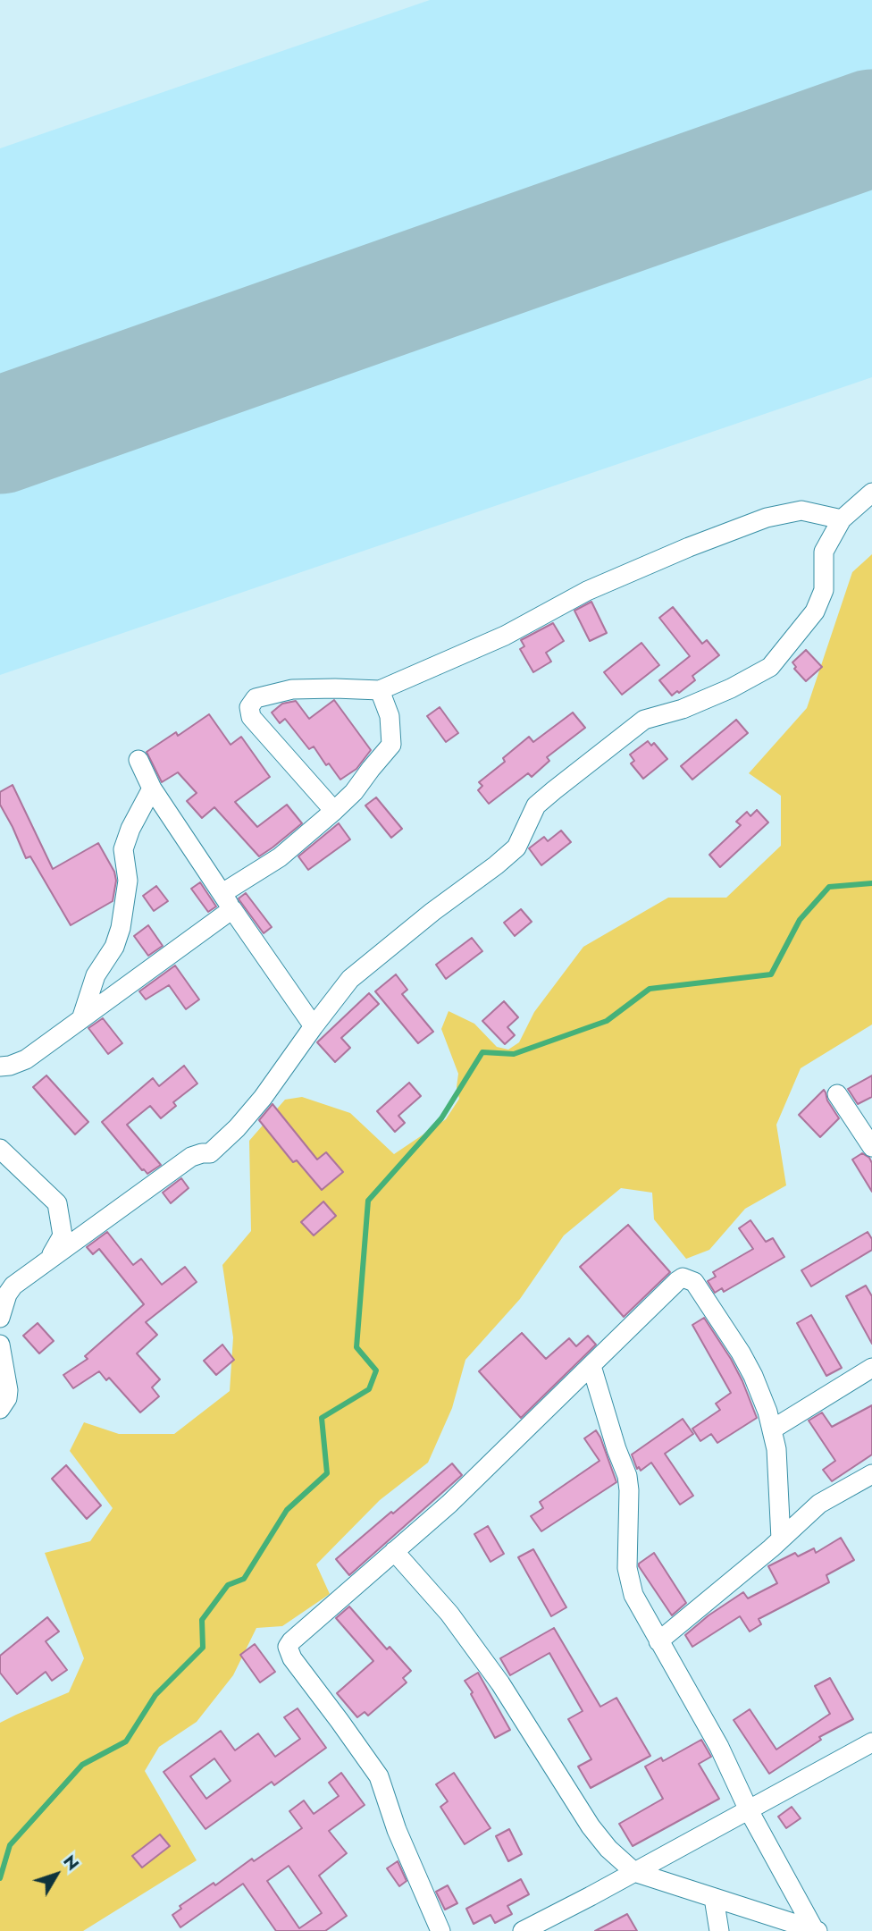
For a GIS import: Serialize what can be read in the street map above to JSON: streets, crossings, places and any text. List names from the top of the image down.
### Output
{
  "north": "top right"
}
